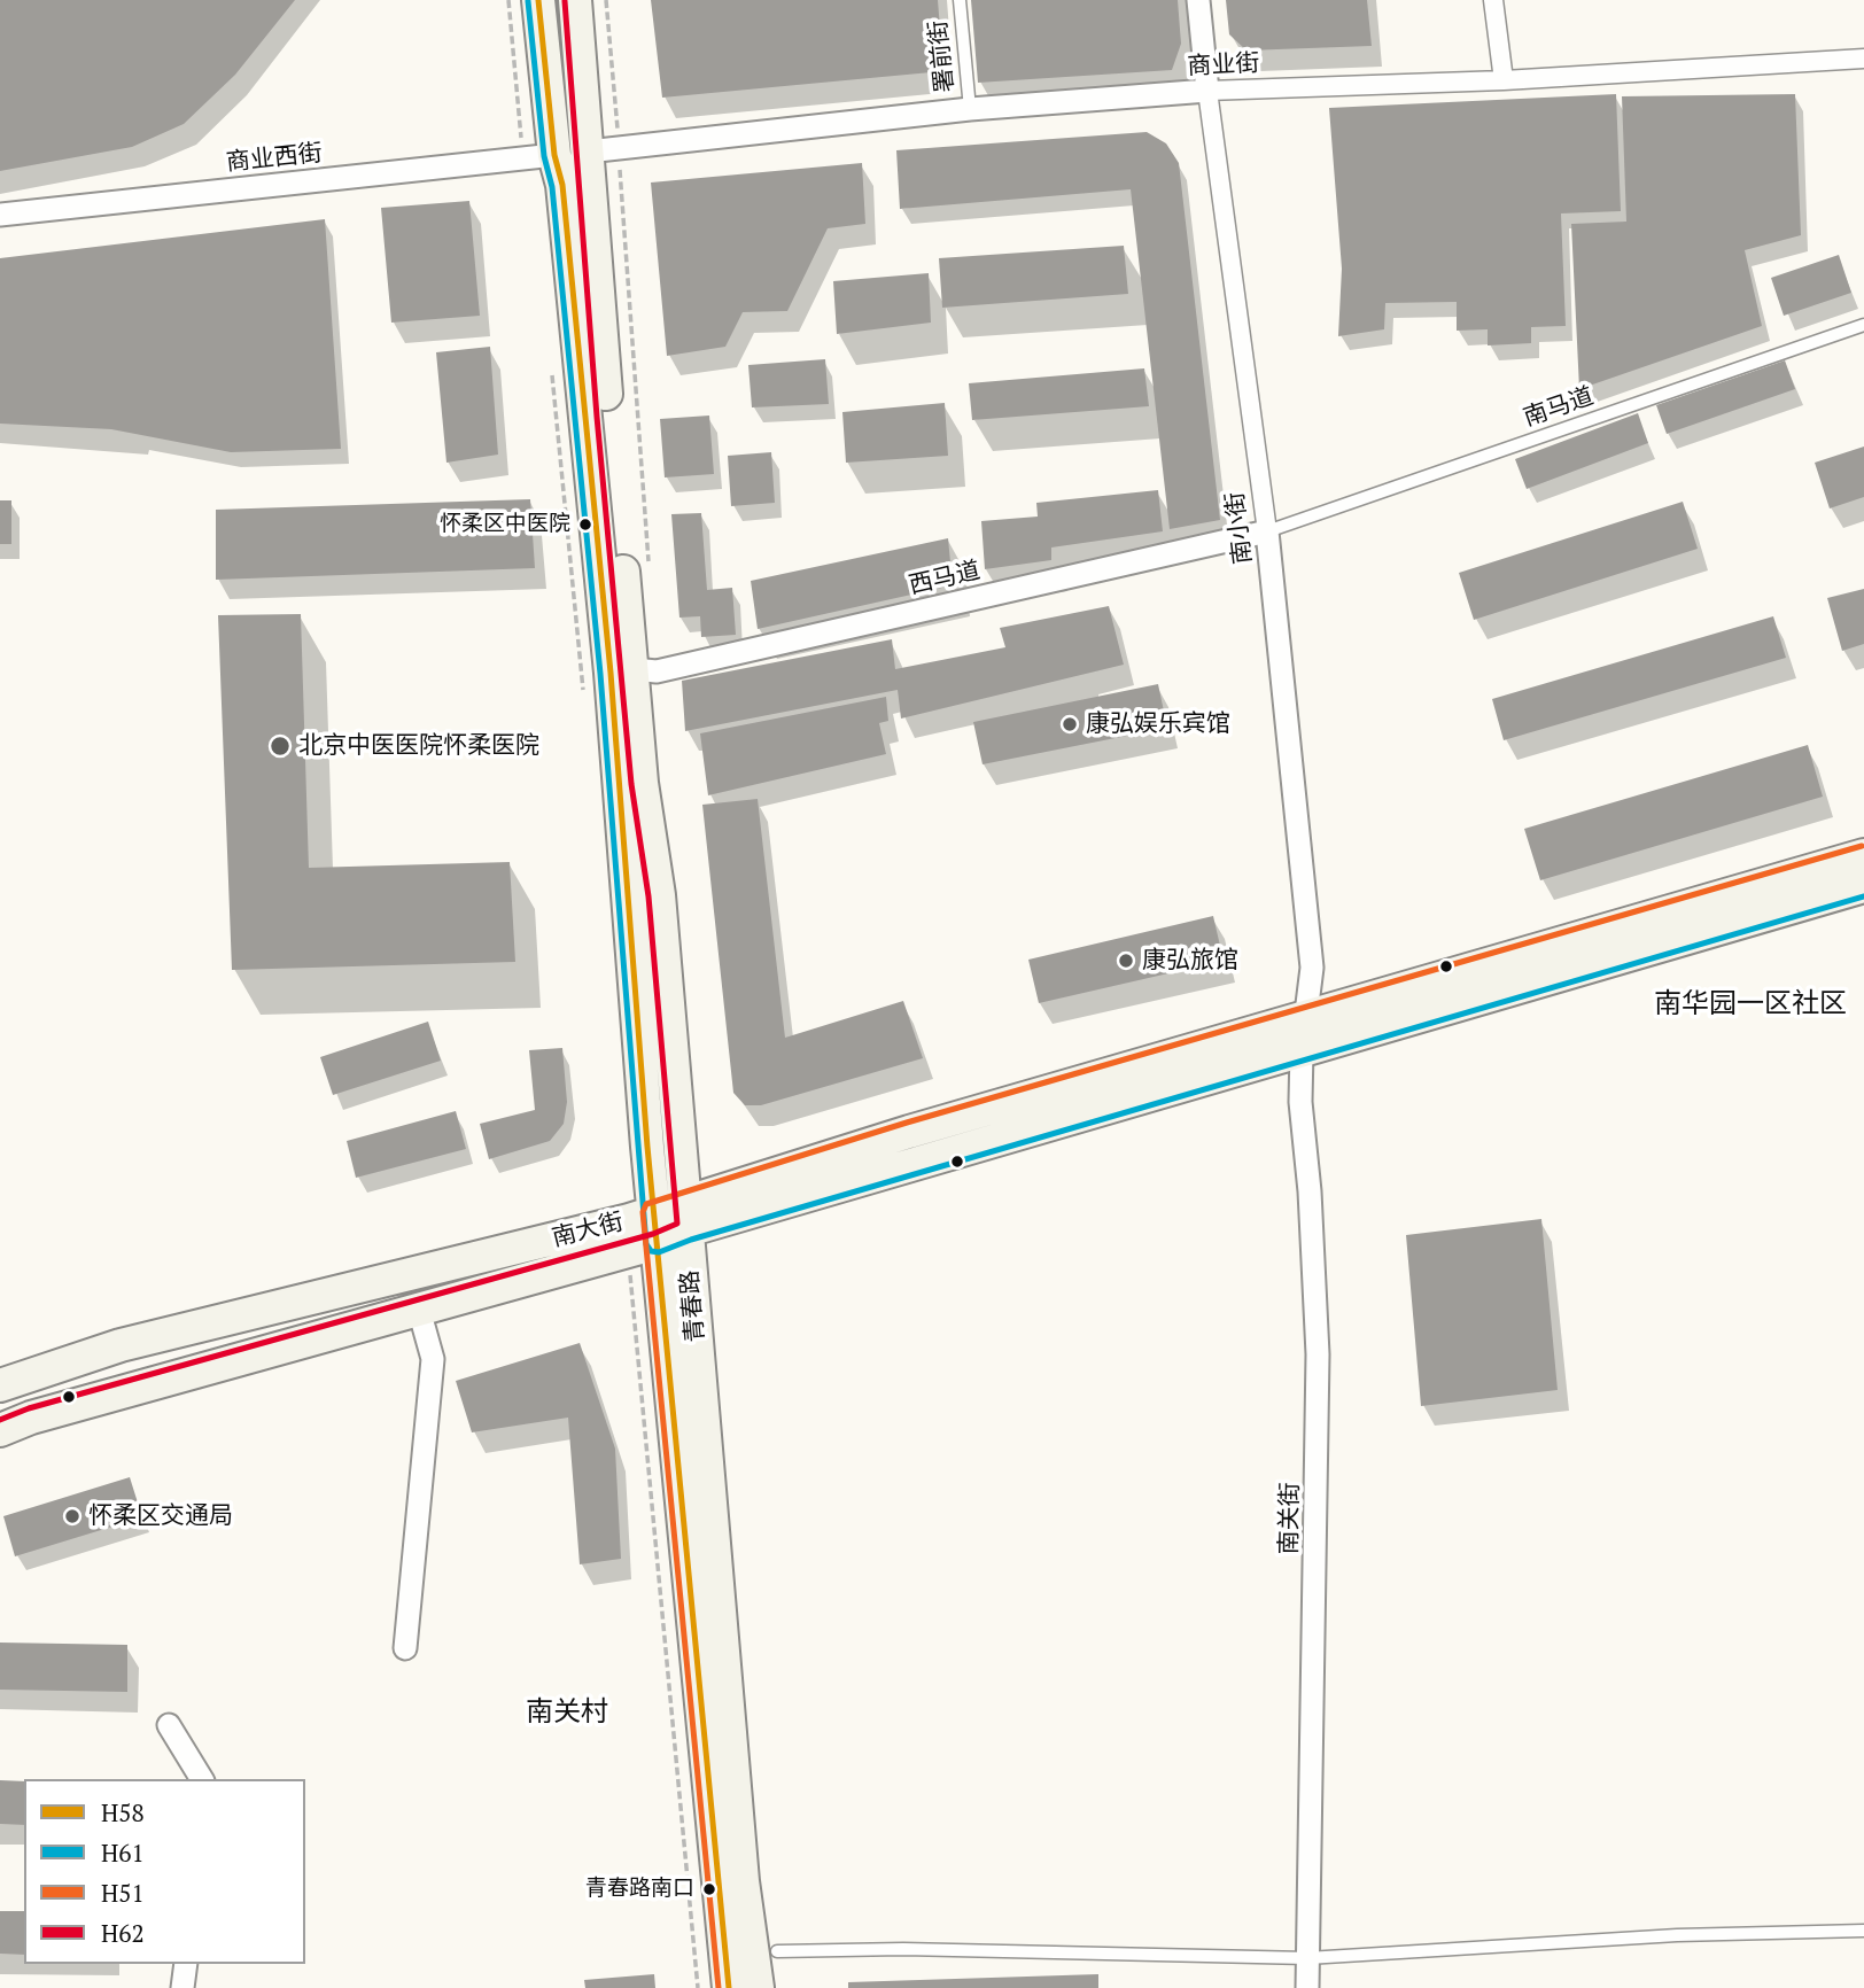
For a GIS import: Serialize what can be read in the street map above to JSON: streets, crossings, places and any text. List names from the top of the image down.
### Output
{
  "streets": {
    "main road": ["南大街", "青春路"],
    "street": [
      "商业街",
      "商业西街",
      "南小街",
      "西马道",
      "南关街"
    ],
    "lane": ["署前街", "南马道"]
  },
  "crossings": [
    ["署前街", "商业街"],
    ["商业街", "南小街"],
    ["商业街", "青春路"],
    ["商业西街", "青春路"],
    ["南马道", "南小街"],
    ["南马道", "西马道"],
    ["南小街", "西马道"],
    ["南小街", "南大街"],
    ["南小街", "南关街"],
    ["西马道", "青春路"],
    ["南大街", "青春路"],
    ["南大街", "南关街"]
  ],
  "districts": ["南华园一区社区", "南关村"],
  "places": [
    "怀柔区中医院",
    "康弘娱乐宾馆",
    "北京中医医院怀柔医院",
    "康弘旅馆",
    "怀柔区交通局",
    "青春路南口"
  ],
  "lines": [
    "transit line H58",
    "transit line H61",
    "transit line H62",
    "transit line H51"
  ],
  "legend": [
    "H58",
    "H61",
    "H51",
    "H62"
  ]
}
